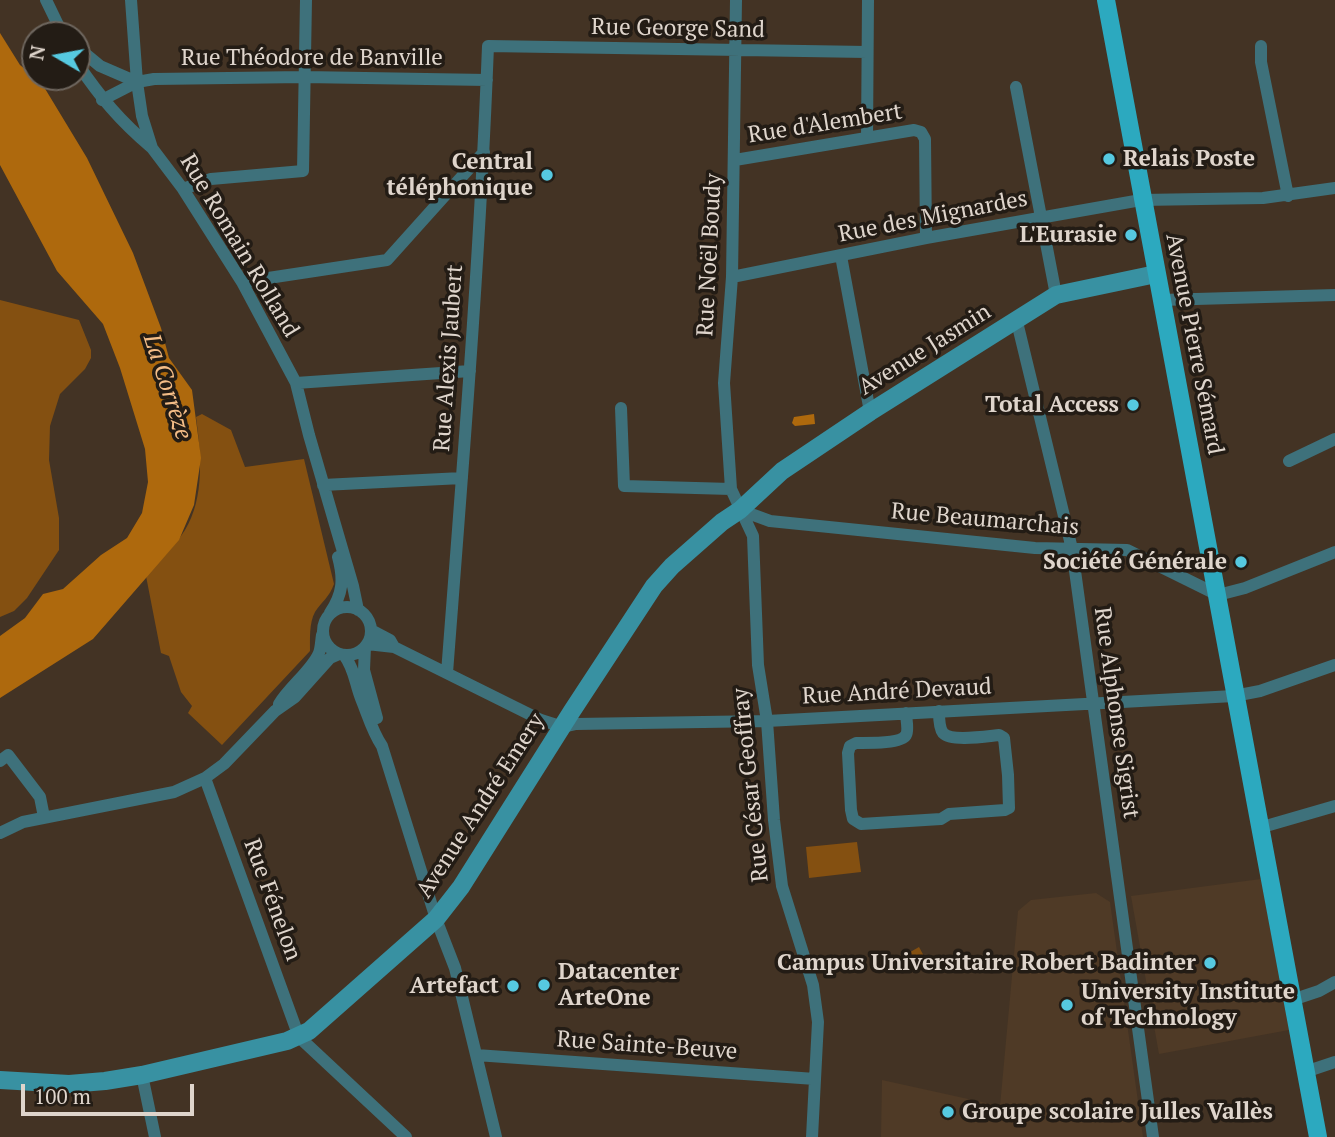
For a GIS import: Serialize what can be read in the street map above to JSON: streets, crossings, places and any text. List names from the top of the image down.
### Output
{
  "streets": {
    "main road": ["Avenue Pierre Sémard"],
    "street": [
      "Rue George Sand",
      "Rue Théodore de Banville",
      "Rue d'Alembert",
      "Rue des Mignardes",
      "Rue Romain Rolland",
      "Rue Noël Boudy",
      "Avenue Jasmin",
      "Rue Alexis Jaubert",
      "Rue Beaumarchais",
      "Rue André Devaud",
      "Rue Alphonse Sigrist",
      "Rue César Geoffray",
      "Avenue André Emery",
      "Rue Fénelon",
      "Rue Sainte-Beuve"
    ]
  },
  "crossings": [
    ["Rue George Sand", "Rue Noël Boudy"],
    ["Rue George Sand", "Rue Alexis Jaubert"],
    ["Rue Théodore de Banville", "Rue Romain Rolland"],
    ["Rue Théodore de Banville", "Rue Alexis Jaubert"],
    ["Rue d'Alembert", "Rue des Mignardes"],
    ["Rue d'Alembert", "Rue Noël Boudy"],
    ["Rue des Mignardes", "Rue Noël Boudy"],
    ["Rue des Mignardes", "Avenue Pierre Sémard"],
    ["Rue Noël Boudy", "Avenue Jasmin"],
    ["Rue Noël Boudy", "Rue Beaumarchais"],
    ["Rue Noël Boudy", "Rue César Geoffray"],
    ["Rue Noël Boudy", "Avenue André Emery"],
    ["Avenue Pierre Sémard", "Avenue Jasmin"],
    ["Avenue Pierre Sémard", "Rue Beaumarchais"],
    ["Avenue Pierre Sémard", "Rue André Devaud"],
    ["Avenue Jasmin", "Rue Beaumarchais"],
    ["Avenue Jasmin", "Rue Alphonse Sigrist"],
    ["Avenue Jasmin", "Rue César Geoffray"],
    ["Avenue Jasmin", "Avenue André Emery"],
    ["Rue Beaumarchais", "Rue Alphonse Sigrist"],
    ["Rue Beaumarchais", "Rue César Geoffray"],
    ["Rue Beaumarchais", "Avenue André Emery"],
    ["Rue André Devaud", "Rue Alphonse Sigrist"],
    ["Rue André Devaud", "Rue César Geoffray"],
    ["Rue André Devaud", "Avenue André Emery"],
    ["Rue César Geoffray", "Avenue André Emery"],
    ["Rue César Geoffray", "Rue Sainte-Beuve"],
    ["Avenue André Emery", "Rue Fénelon"]
  ],
  "water": ["La Corrèze"],
  "places": [
    "Relais Poste",
    "Central téléphonique",
    "L'Eurasie",
    "Total Access",
    "Société Générale",
    "Campus Universitaire Robert Badinter",
    "Datacenter ArteOne",
    "Artefact",
    "University Institute of Technology",
    "Groupe scolaire Julles Vallès"
  ],
  "scale_bar": "100 m",
  "north": "left"
}
